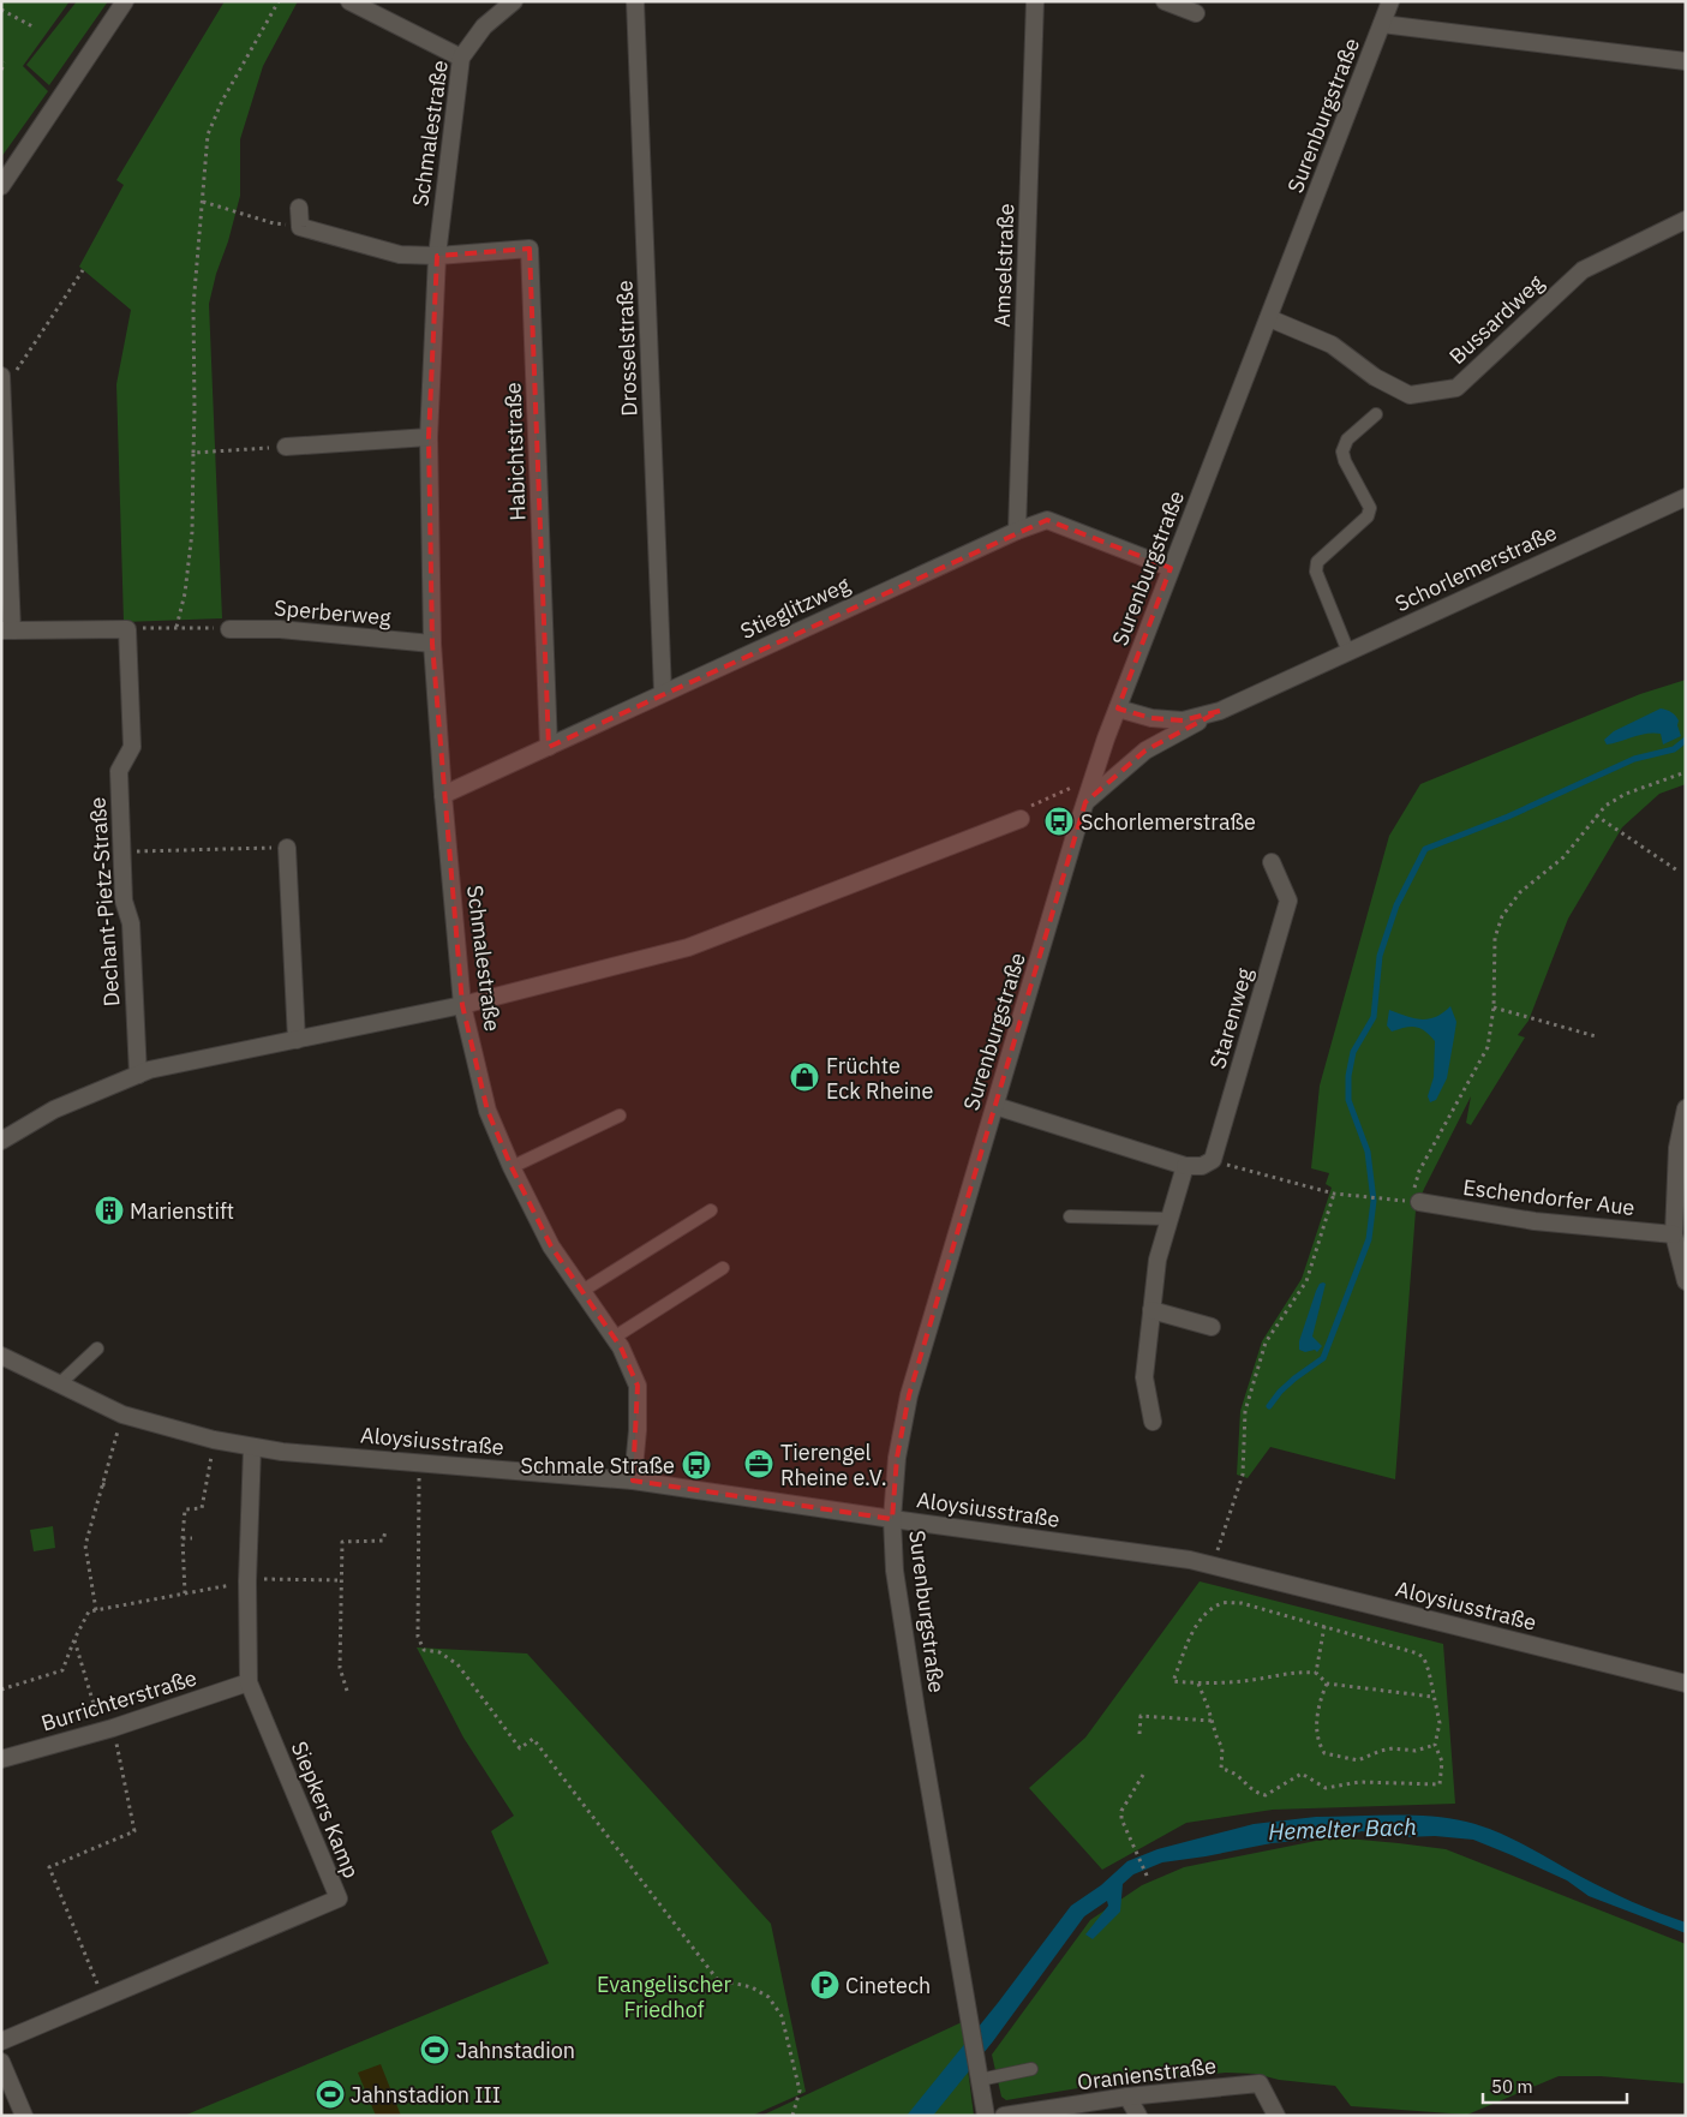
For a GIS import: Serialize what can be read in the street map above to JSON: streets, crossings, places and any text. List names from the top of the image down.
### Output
{
  "streets": {
    "street": [
      "Surenburgstraße",
      "Schmalestraße",
      "Amselstraße",
      "Bussardweg",
      "Drosselstraße",
      "Habichtstraße",
      "Schorlemerstraße",
      "Stieglitzweg",
      "Sperberweg",
      "Dechant-Pietz-Straße",
      "Starenweg",
      "Eschendorfer Aue",
      "Aloysiusstraße",
      "Burrichterstraße",
      "Siepkers Kamp",
      "Oranienstraße"
    ]
  },
  "crossings": [
    ["Surenburgstraße", "Bussardweg"],
    ["Surenburgstraße", "Schorlemerstraße"],
    ["Surenburgstraße", "Stieglitzweg"],
    ["Surenburgstraße", "Aloysiusstraße"],
    ["Schmalestraße", "Habichtstraße"],
    ["Schmalestraße", "Stieglitzweg"],
    ["Schmalestraße", "Sperberweg"],
    ["Schmalestraße", "Aloysiusstraße"],
    ["Amselstraße", "Stieglitzweg"],
    ["Drosselstraße", "Stieglitzweg"],
    ["Habichtstraße", "Stieglitzweg"],
    ["Aloysiusstraße", "Siepkers Kamp"],
    ["Burrichterstraße", "Siepkers Kamp"]
  ],
  "water": ["Hemelter Bach"],
  "parks": ["Evangelischer Friedhof"],
  "places": {
    "bus stop": ["Schorlemerstraße", "Schmale Straße"],
    "shop": ["Früchte Eck Rheine"],
    "building": ["Marienstift"],
    "office": ["Tierengel Rheine e.V."],
    "parking": ["Cinetech"],
    "sports": ["Jahnstadion", "Jahnstadion III"]
  },
  "scale_bar": "50 m"
}
